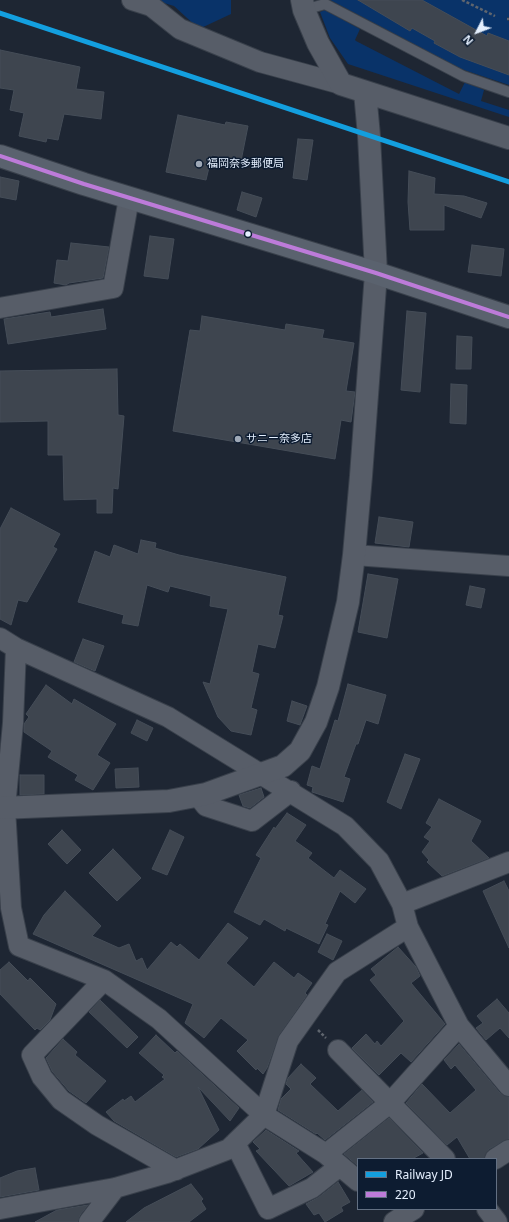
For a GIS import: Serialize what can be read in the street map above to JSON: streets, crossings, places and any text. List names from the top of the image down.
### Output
{
  "places": ["福岡奈多郵便局", "サニー奈多店"],
  "lines": ["rail line JD", "transit line 220"],
  "legend": ["Railway JD", "220"],
  "north": "bottom left"
}
